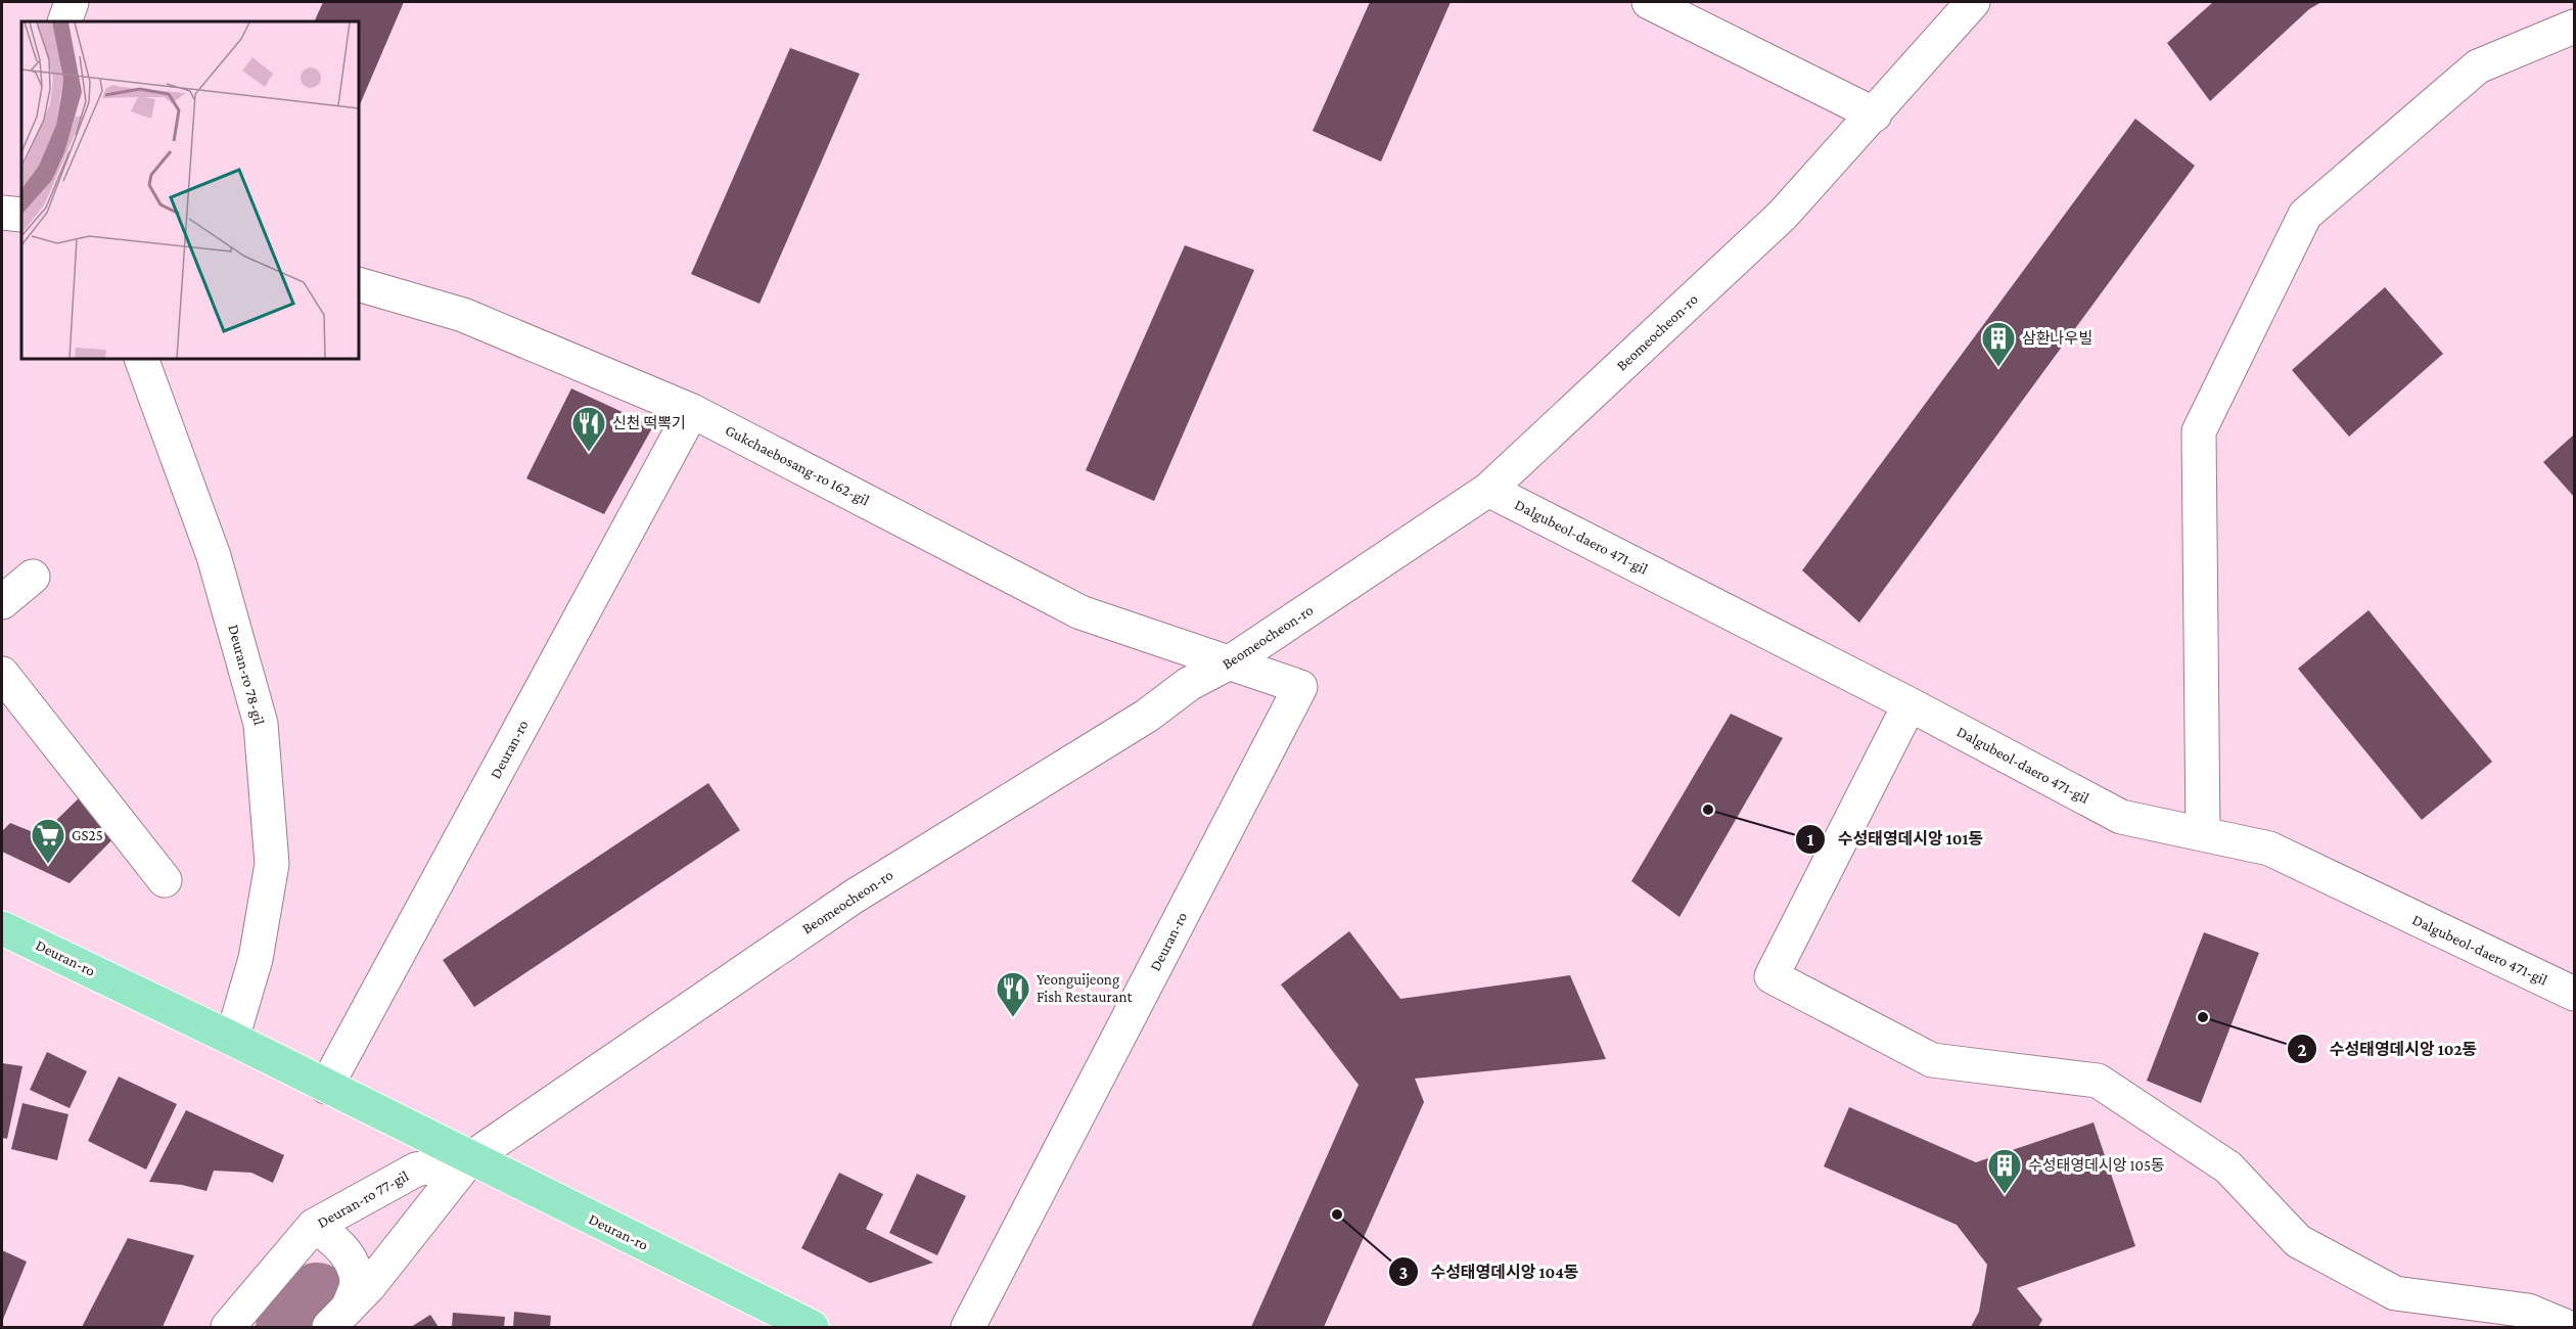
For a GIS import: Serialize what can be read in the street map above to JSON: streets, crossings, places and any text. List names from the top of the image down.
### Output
{
  "streets": {
    "main road": ["Deuran-ro"],
    "street": [
      "Beomeocheon-ro",
      "Gukchaebosang-ro 162-gil",
      "Dalgubeol-daero 471-gil",
      "Deuran-ro 78-gil",
      "Deuran-ro 77-gil"
    ]
  },
  "crossings": [
    ["Beomeocheon-ro", "Gukchaebosang-ro 162-gil"],
    ["Beomeocheon-ro", "Dalgubeol-daero 471-gil"],
    ["Beomeocheon-ro", "Deuran-ro"],
    ["Beomeocheon-ro", "Deuran-ro 77-gil"],
    ["Gukchaebosang-ro 162-gil", "Deuran-ro"],
    ["Deuran-ro 78-gil", "Deuran-ro"],
    ["Deuran-ro", "Deuran-ro 77-gil"]
  ],
  "places": {
    "building": ["삼환나우빌", "수성태영데시앙 105동"],
    "restaurant": ["신천 떡뽁기", "Yeonguijeong Fish Restaurant"],
    "other": ["수성태영데시앙 101동", "수성태영데시앙 102동", "수성태영데시앙 104동"],
    "supermarket": ["GS25"]
  }
}
